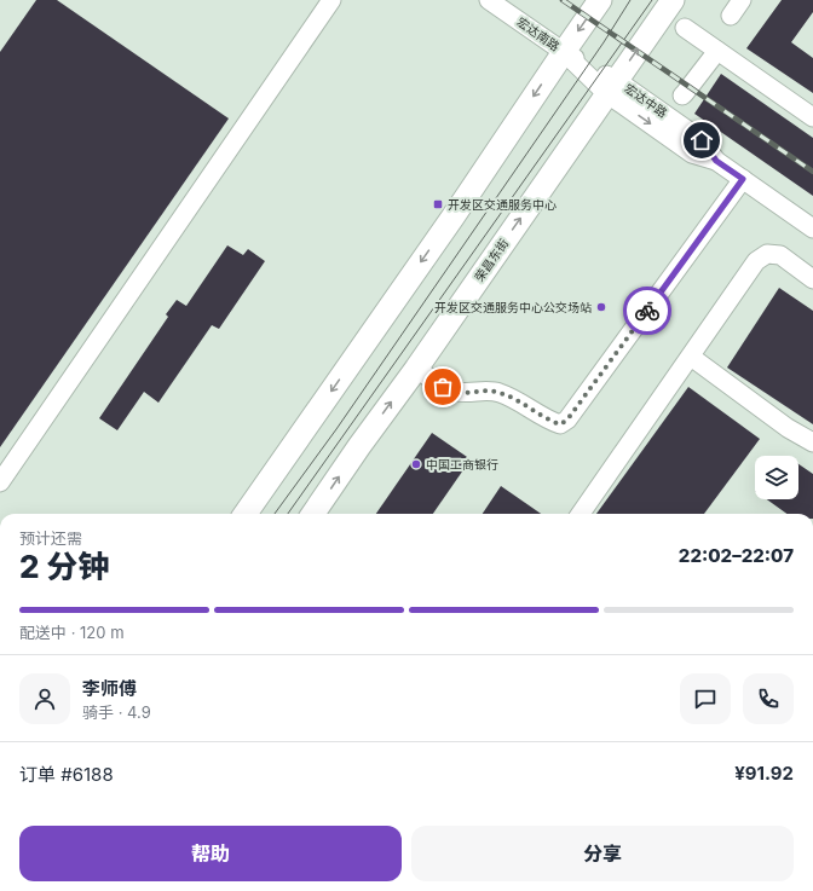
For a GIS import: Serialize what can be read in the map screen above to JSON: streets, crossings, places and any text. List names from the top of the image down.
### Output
{
  "streets": {
    "main road": ["荣昌东街"],
    "street": ["宏达南路", "宏达中路"]
  },
  "crossings": [
    ["宏达南路", "宏达中路"],
    ["宏达南路", "荣昌东街"],
    ["宏达中路", "荣昌东街"]
  ],
  "places": {
    "transit": ["开发区交通服务中心"],
    "other": ["开发区交通服务中心公交场站", "中国工商银行"]
  },
  "page": {
    "heading": ["2 分钟", "预计还需", "22:02–22:07"],
    "panel": [
      "李师傅",
      "骑手 · 4.9",
      "订单 #6188",
      "¥91.92"
    ],
    "bar": "配送中 · 120 m",
    "buttons": ["帮助", "分享"]
  }
}
